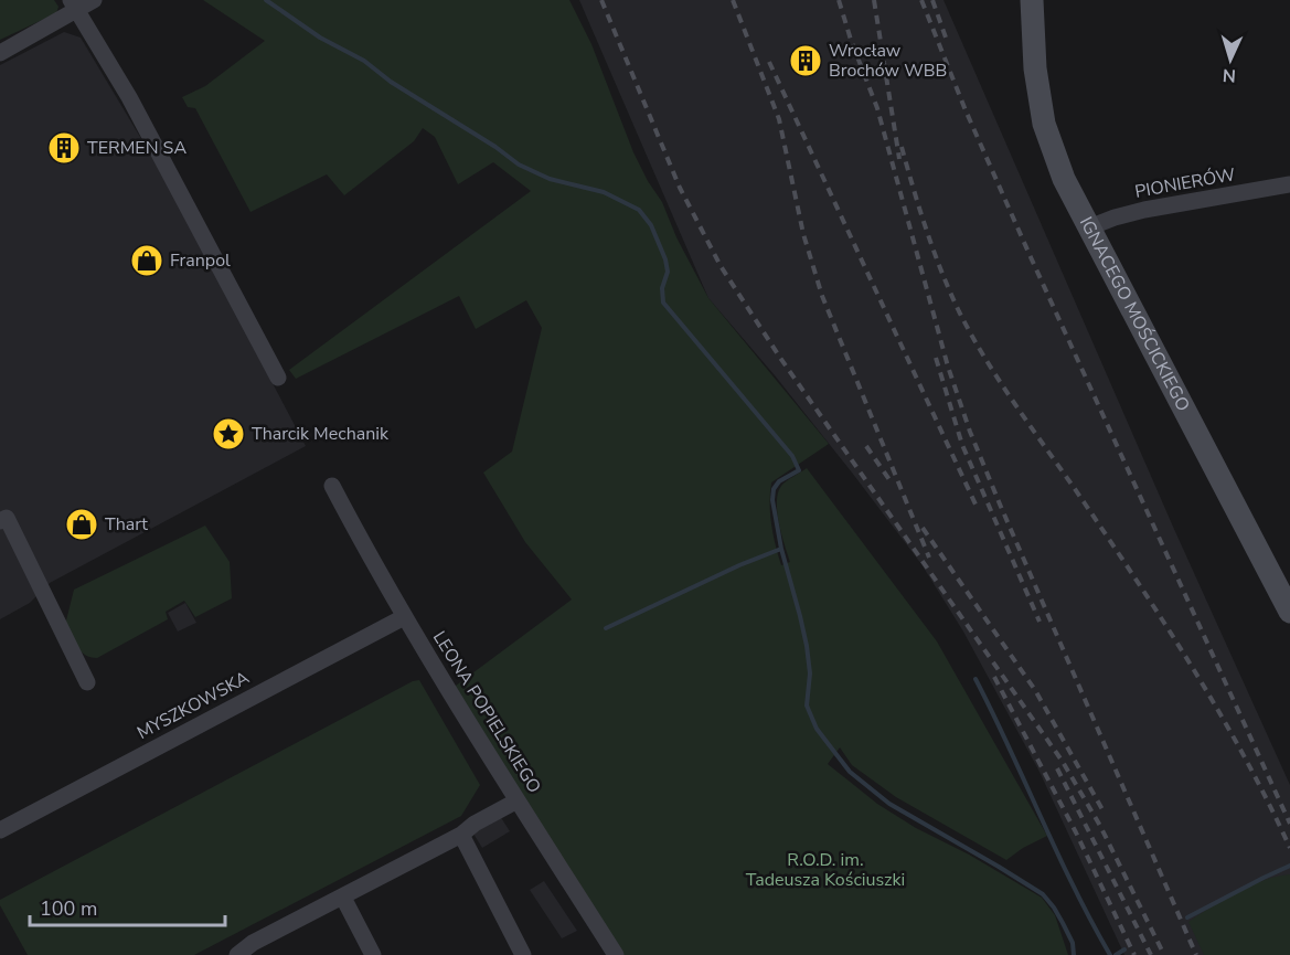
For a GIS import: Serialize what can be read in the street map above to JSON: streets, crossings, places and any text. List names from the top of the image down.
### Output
{
  "streets": {
    "street": [
      "PIONIERÓW",
      "IGNACEGO MOŚCICKIEGO",
      "MYSZKOWSKA",
      "LEONA POPIELSKIEGO"
    ]
  },
  "crossings": [
    ["PIONIERÓW", "IGNACEGO MOŚCICKIEGO"],
    ["MYSZKOWSKA", "LEONA POPIELSKIEGO"]
  ],
  "parks": ["R.O.D. im. Tadeusza Kościuszki"],
  "places": {
    "building": ["Wrocław Brochów WBB", "TERMEN SA"],
    "shop": ["Franpol", "Thart"],
    "place": ["Tharcik Mechanik"]
  },
  "scale_bar": "100 m",
  "north": "bottom"
}
